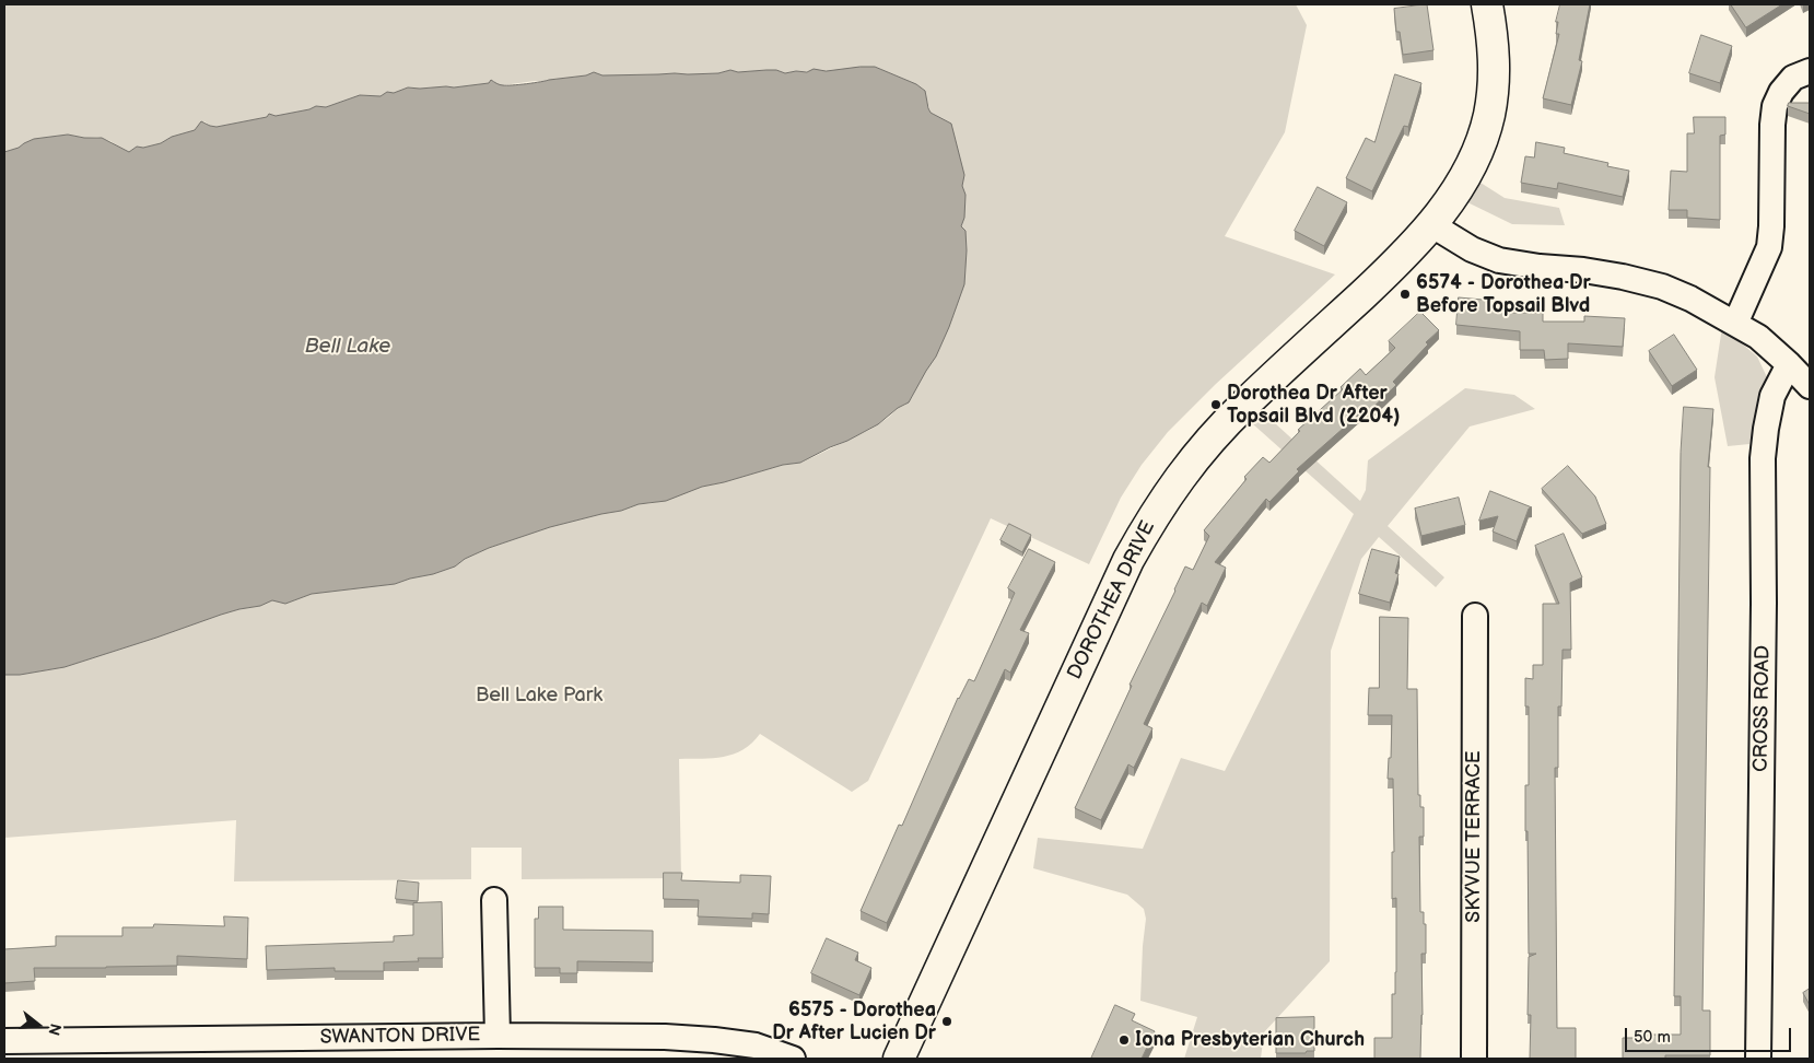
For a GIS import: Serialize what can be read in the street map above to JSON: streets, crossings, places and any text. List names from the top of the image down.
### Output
{
  "streets": {
    "street": [
      "DOROTHEA DRIVE",
      "CROSS ROAD",
      "SKYVUE TERRACE",
      "SWANTON DRIVE"
    ]
  },
  "water": ["Bell Lake"],
  "parks": ["Bell Lake Park"],
  "places": [
    "6574 - Dorothea Dr Before Topsail Blvd",
    "Dorothea Dr After Topsail Blvd (2204)",
    "6575 - Dorothea Dr After Lucien Dr",
    "Iona Presbyterian Church"
  ],
  "scale_bar": "50 m",
  "north": "right"
}
